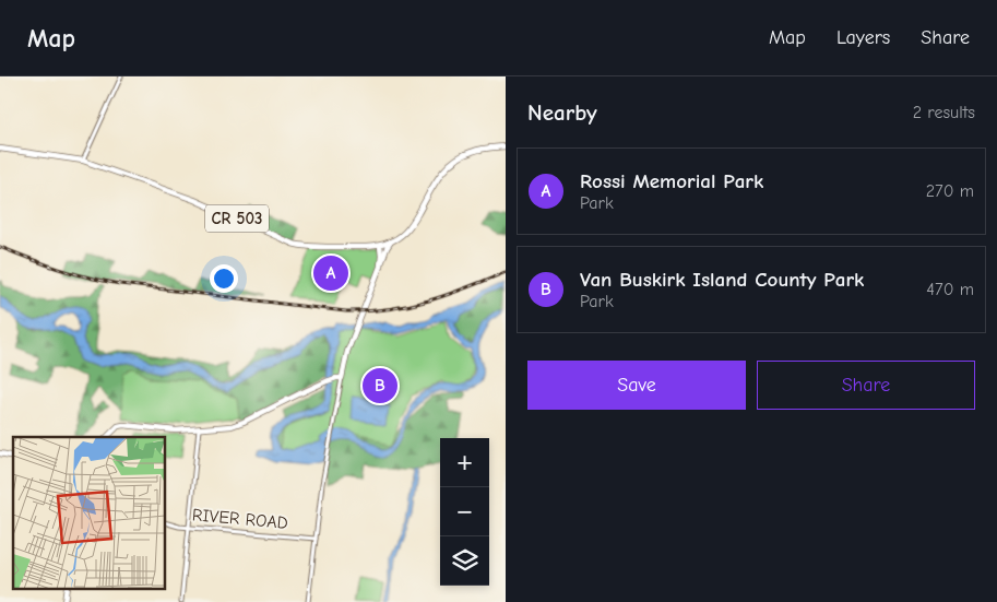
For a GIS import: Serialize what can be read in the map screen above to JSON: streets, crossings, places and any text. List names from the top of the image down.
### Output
{
  "streets": {
    "main road": ["CR 503"],
    "street": ["RIVER ROAD"]
  },
  "page": {
    "header": "Map",
    "nav": ["Map", "Layers", "Share"],
    "heading": ["Nearby", "2 results"],
    "list": [
      {
        "mark": "A",
        "name": "Rossi Memorial Park",
        "note": "Park",
        "value": "270 m"
      },
      {
        "mark": "B",
        "name": "Van Buskirk Island County Park",
        "note": "Park",
        "value": "470 m"
      }
    ],
    "pins": ["A", "B"],
    "buttons": ["Save", "Share"],
    "map_buttons": ["+", "−"]
  }
}
